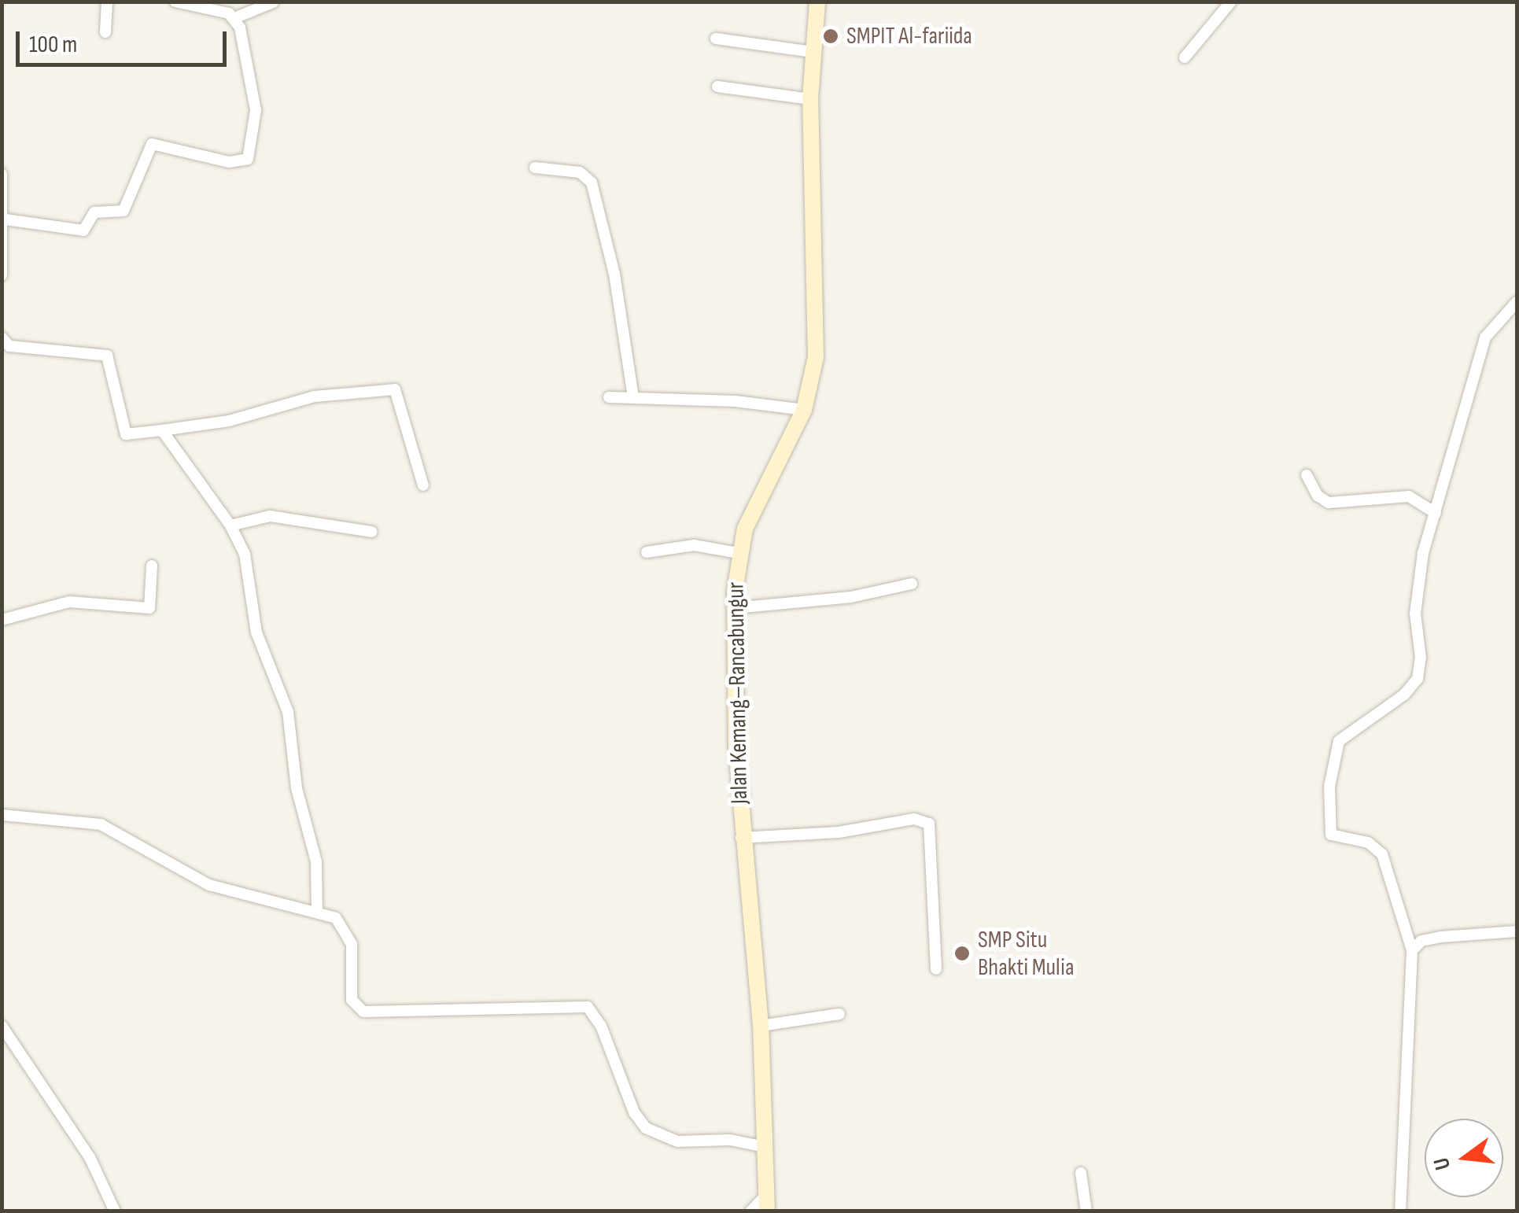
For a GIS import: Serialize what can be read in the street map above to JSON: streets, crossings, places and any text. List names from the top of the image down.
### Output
{
  "streets": {
    "street": ["Jalan Kemang–Rancabungur"]
  },
  "places": ["SMPIT Al-fariida", "SMP Situ Bhakti Mulia"],
  "scale_bar": "100 m",
  "north": "left"
}
